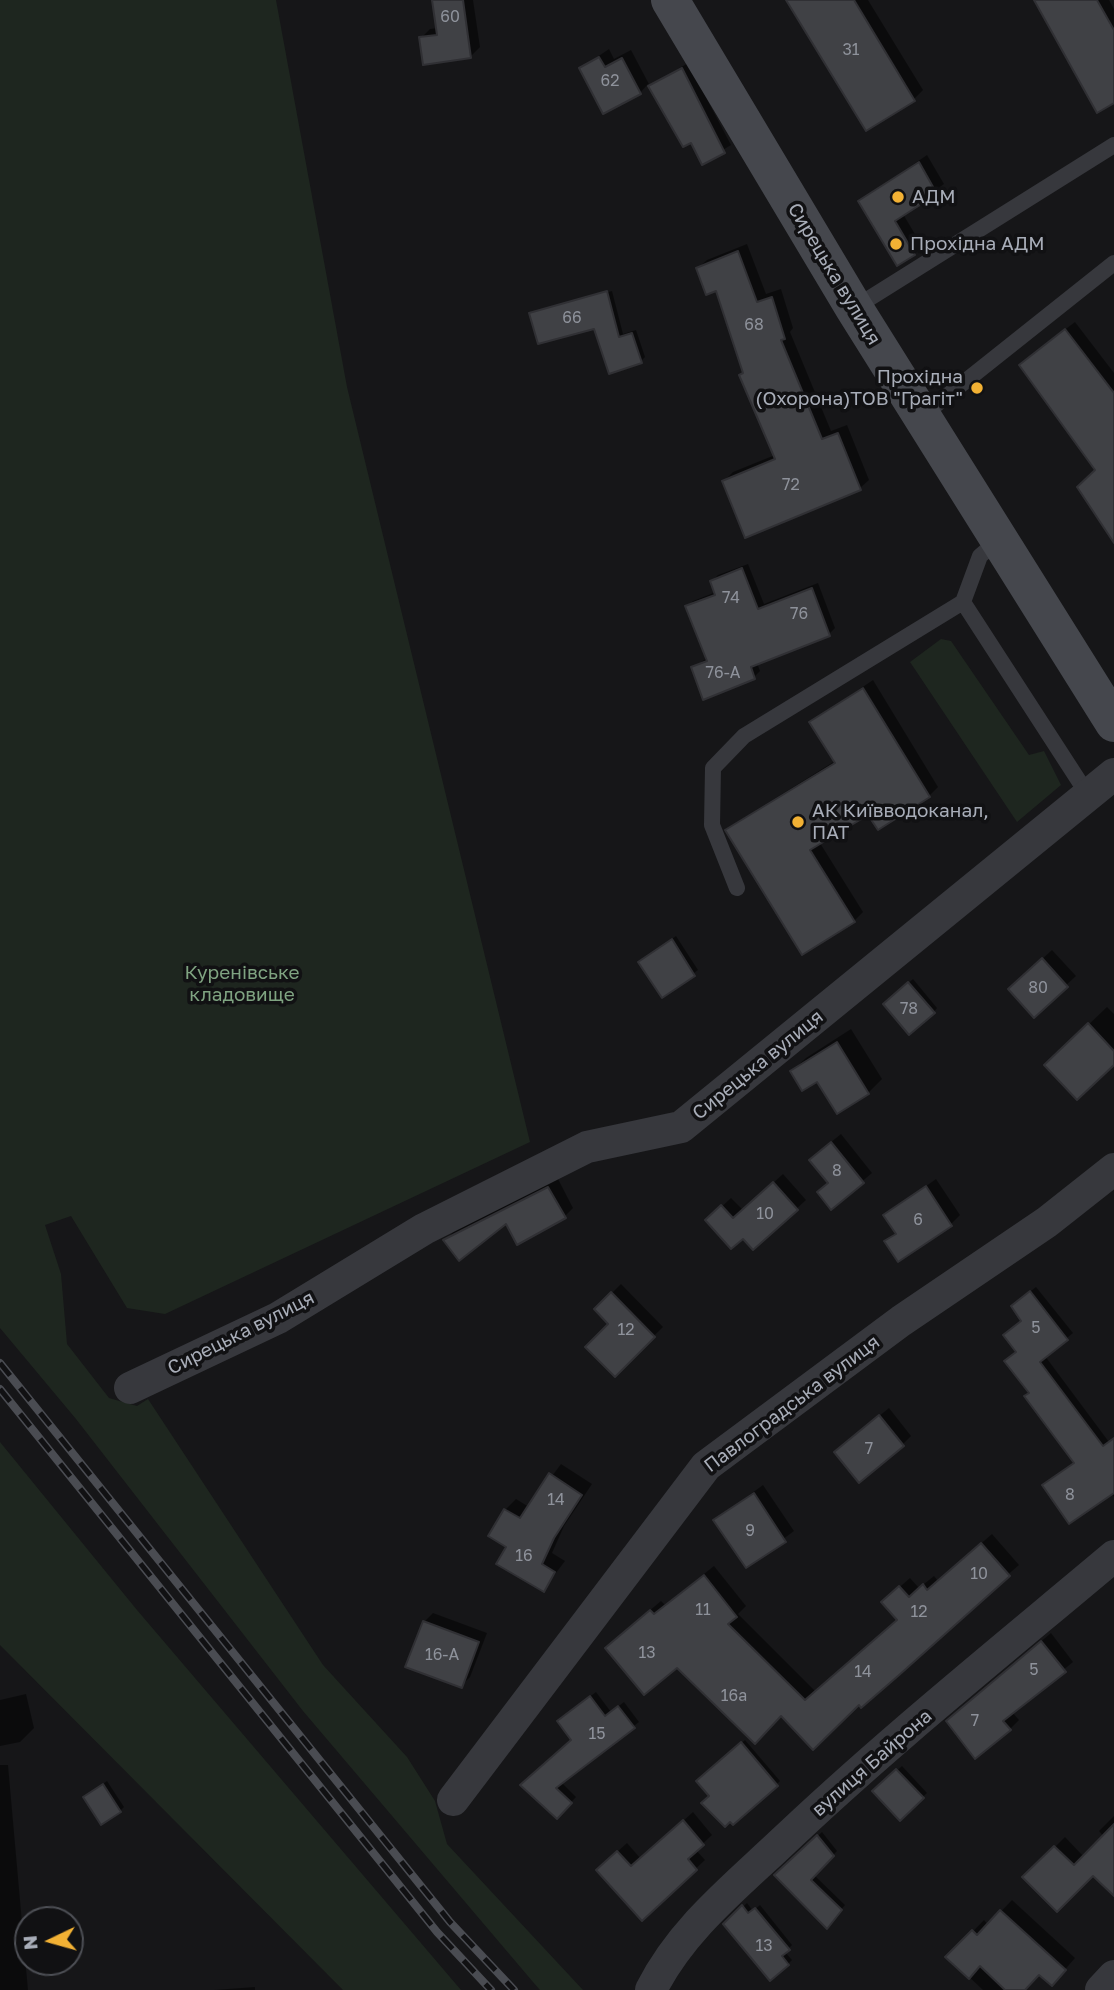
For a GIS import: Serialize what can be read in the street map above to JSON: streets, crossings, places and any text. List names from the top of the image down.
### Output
{
  "streets": {
    "main road": ["Сирецька вулиця"],
    "street": ["Павлоградська вулиця", "вулиця Байрона"]
  },
  "parks": ["Куренівське кладовище"],
  "places": [
    "АДМ",
    "Прохідна АДМ",
    "Прохідна (Охорона)ТОВ \"Грагіт\"",
    "АК Київводоканал, ПАТ"
  ],
  "house_numbers": [
    "60",
    "31",
    "62",
    "66",
    "68",
    "72",
    "74",
    "76",
    "76-А",
    "80",
    "78",
    "8",
    "10",
    "6",
    "5",
    "12",
    "7",
    "8",
    "14",
    "9",
    "16",
    "10",
    "11",
    "12",
    "13",
    "16-А",
    "5",
    "14",
    "16а",
    "7",
    "15",
    "13"
  ],
  "north": "left"
}
